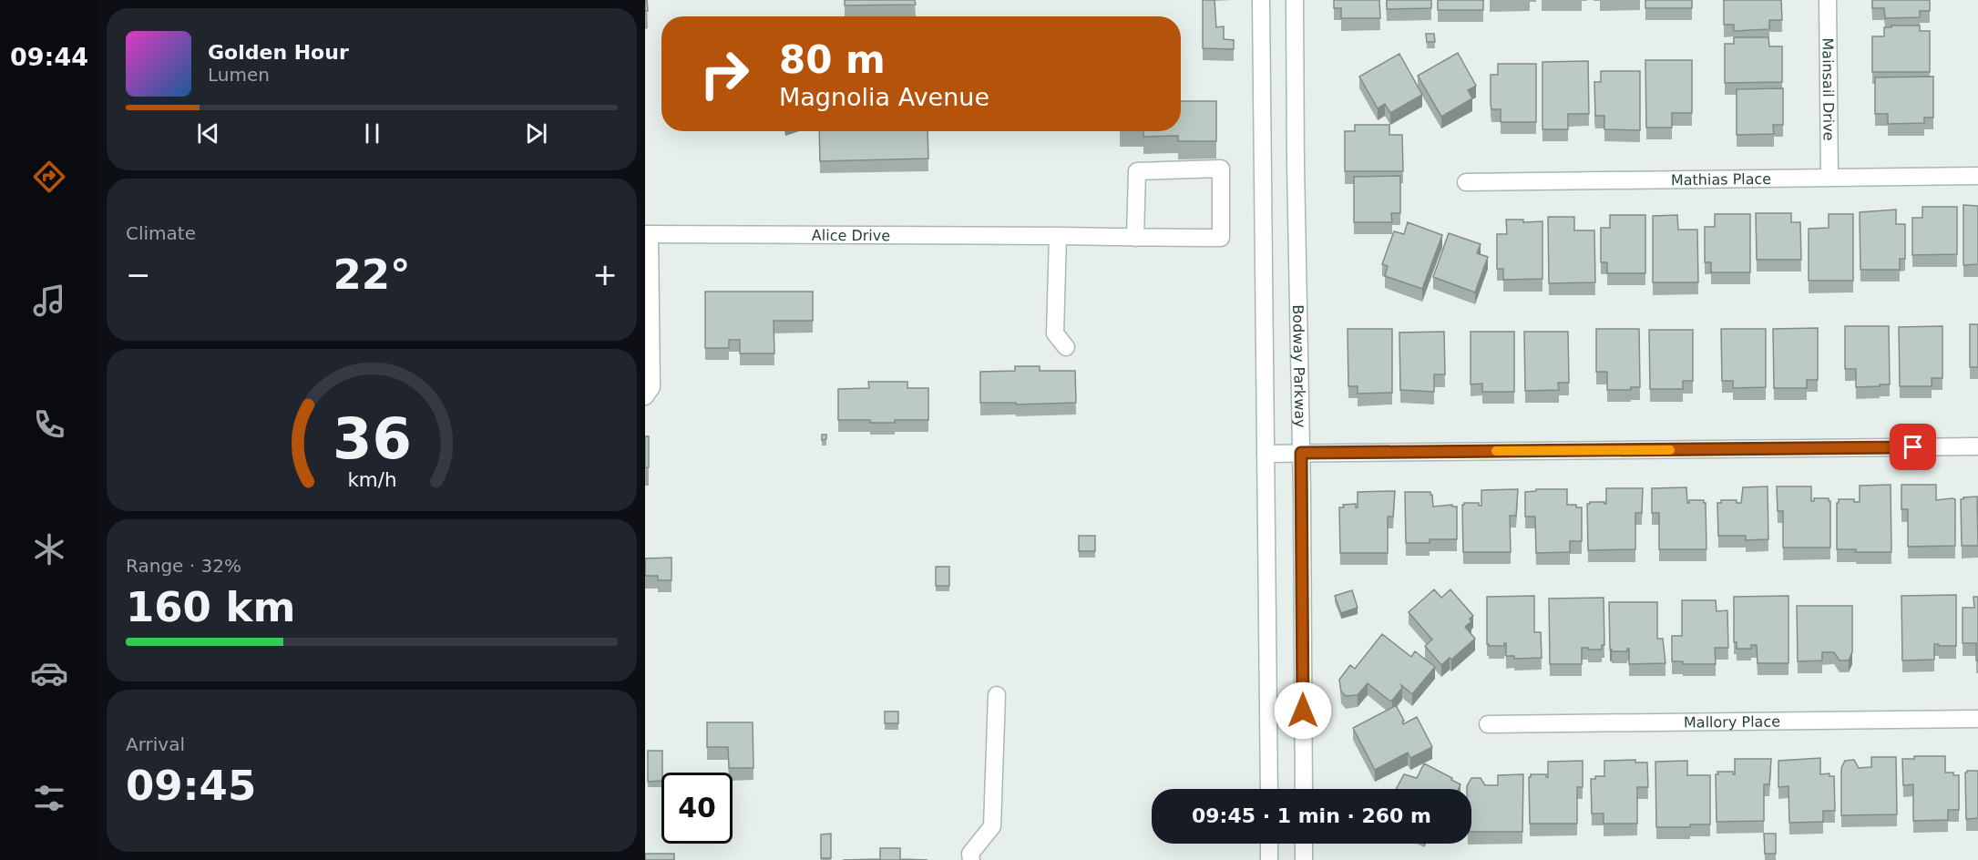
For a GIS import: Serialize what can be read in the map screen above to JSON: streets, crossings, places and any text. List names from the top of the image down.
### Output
{
  "streets": {
    "street": [
      "Mainsail Drive",
      "Mathias Place",
      "Alice Drive",
      "Bodway Parkway",
      "Mallory Place"
    ]
  },
  "crossings": [
    ["Mainsail Drive", "Mathias Place"]
  ],
  "page": {
    "tabs": "09:44",
    "turn": ["80 m", "Magnolia Avenue"],
    "song": ["Golden Hour", "Lumen"],
    "tile": [
      "Climate",
      ["Range · 32%", "160 km"],
      ["Arrival", "09:45"]
    ],
    "heat": ["−", "22°", "+"],
    "limit": "40",
    "trip": "09:45 · 1 min · 260 m",
    "gauge": ["36", "km/h"]
  }
}
